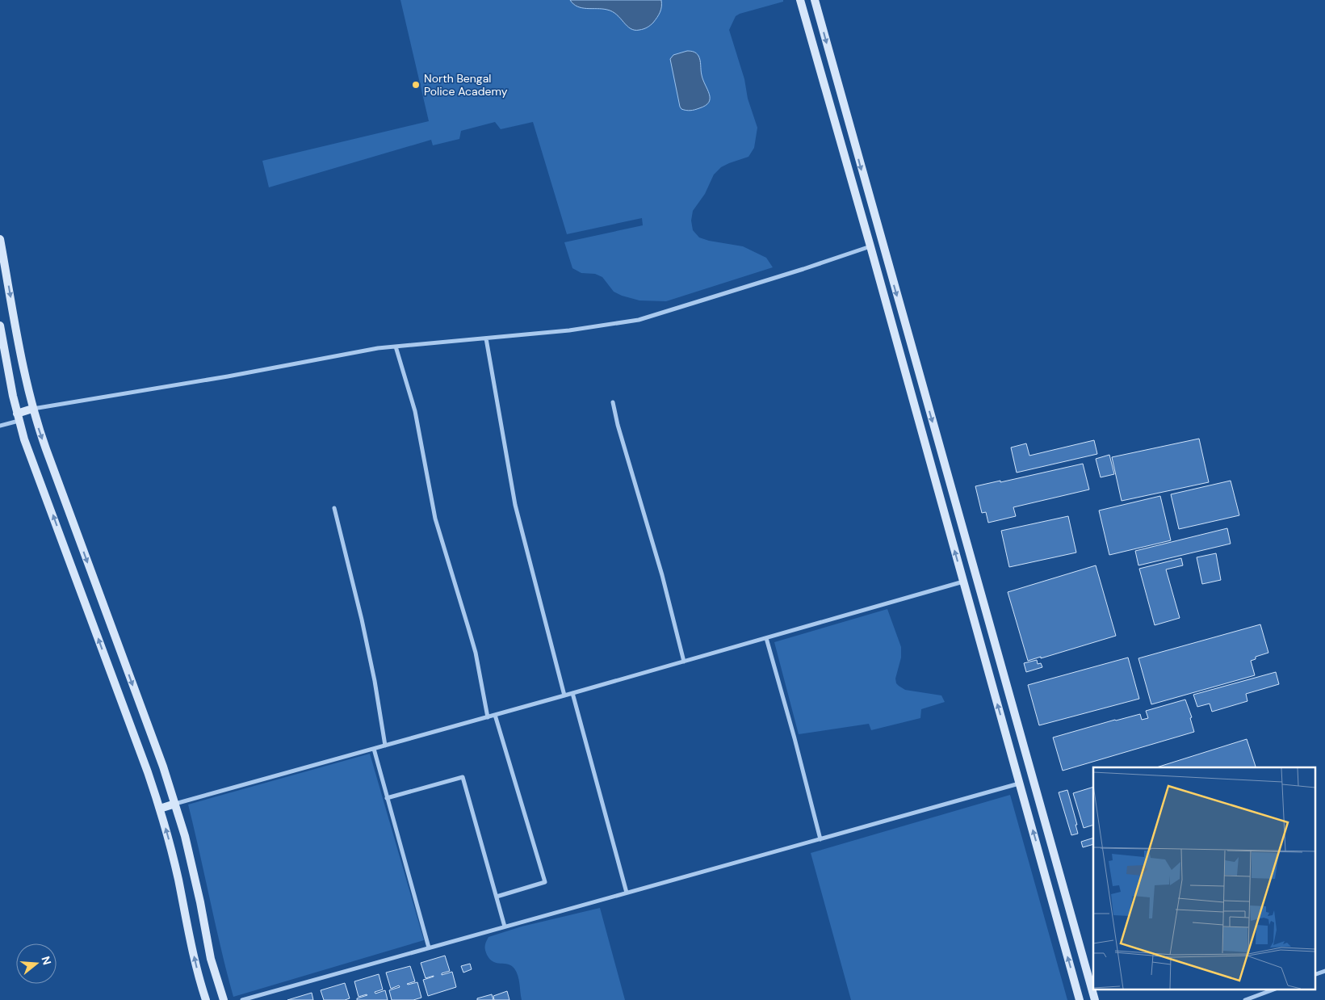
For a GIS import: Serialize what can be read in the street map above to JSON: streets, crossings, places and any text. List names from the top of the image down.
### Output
{
  "places": ["North Bengal Police Academy"],
  "north": "right"
}
